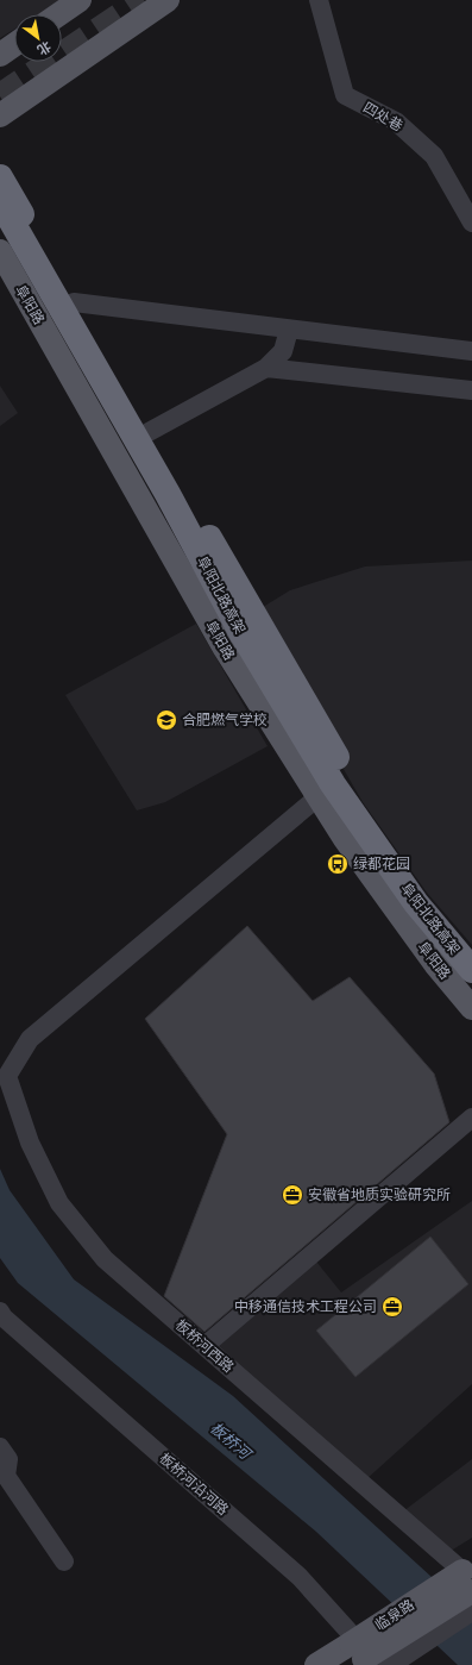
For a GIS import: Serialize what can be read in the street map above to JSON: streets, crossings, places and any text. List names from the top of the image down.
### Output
{
  "streets": {
    "highway": ["阜阳北路高架"],
    "main road": ["阜阳路", "临泉路"],
    "street": ["四处巷", "板桥河西路", "板桥河沿河路"]
  },
  "crossings": [
    ["阜阳路", "板桥河西路"],
    ["板桥河西路", "临泉路"],
    ["板桥河沿河路", "临泉路"]
  ],
  "water": ["板桥河"],
  "places": {
    "school or university": ["合肥燃气学校"],
    "bus stop": ["绿都花园"],
    "office": ["安徽省地质实验研究所", "中移通信技术工程公司"]
  },
  "north": "bottom right"
}
